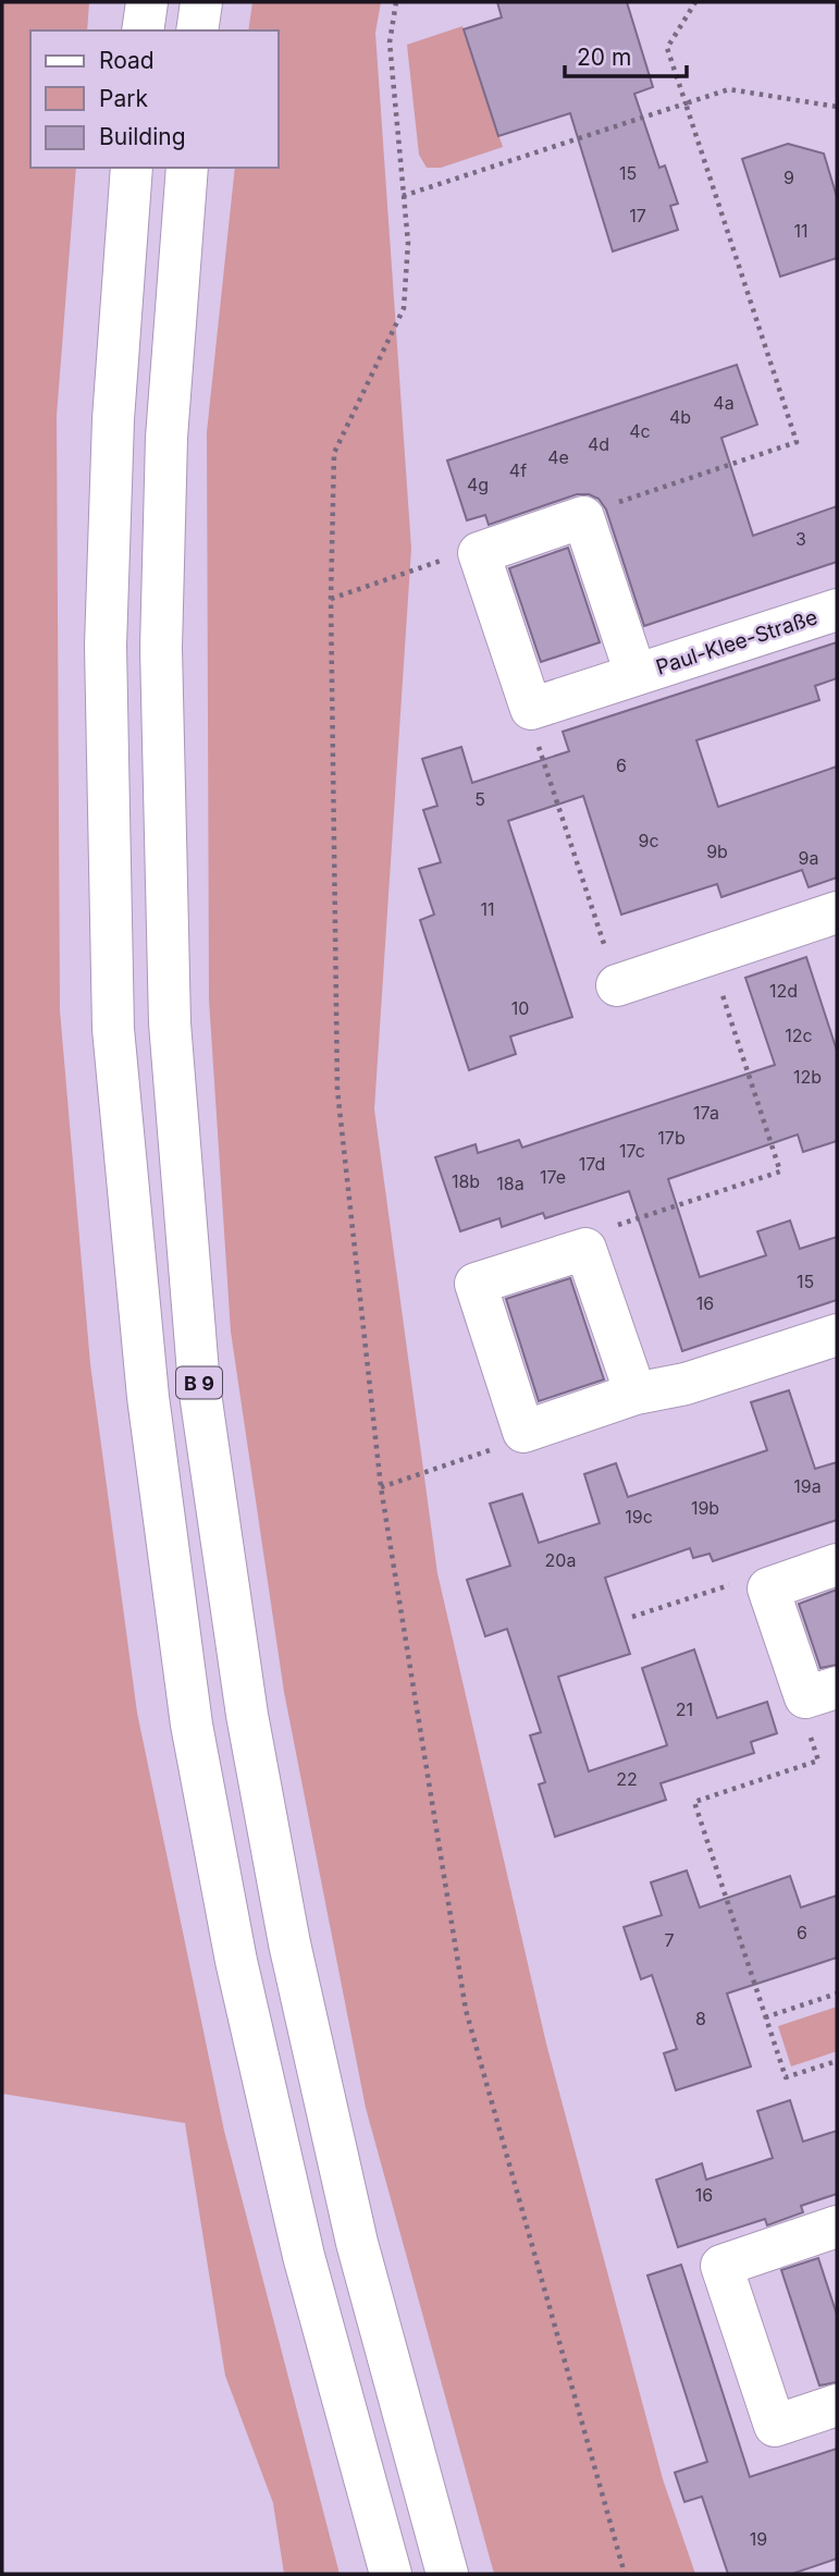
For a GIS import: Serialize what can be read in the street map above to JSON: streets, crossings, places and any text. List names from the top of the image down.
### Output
{
  "streets": {
    "main road": ["Paul-Klee-Straße", "B 9"]
  },
  "house_numbers": [
    "15",
    "9",
    "17",
    "11",
    "4a",
    "4b",
    "4c",
    "4d",
    "4e",
    "4f",
    "4g",
    "3",
    "6",
    "5",
    "9c",
    "9b",
    "9a",
    "11",
    "12d",
    "10",
    "12c",
    "12b",
    "17a",
    "17b",
    "17c",
    "17d",
    "17e",
    "18b",
    "18a",
    "15",
    "16",
    "19a",
    "19b",
    "19c",
    "20a",
    "21",
    "22",
    "6",
    "7",
    "8",
    "16",
    "19"
  ],
  "legend": ["Road", "Park", "Building"],
  "scale_bar": "20 m"
}
